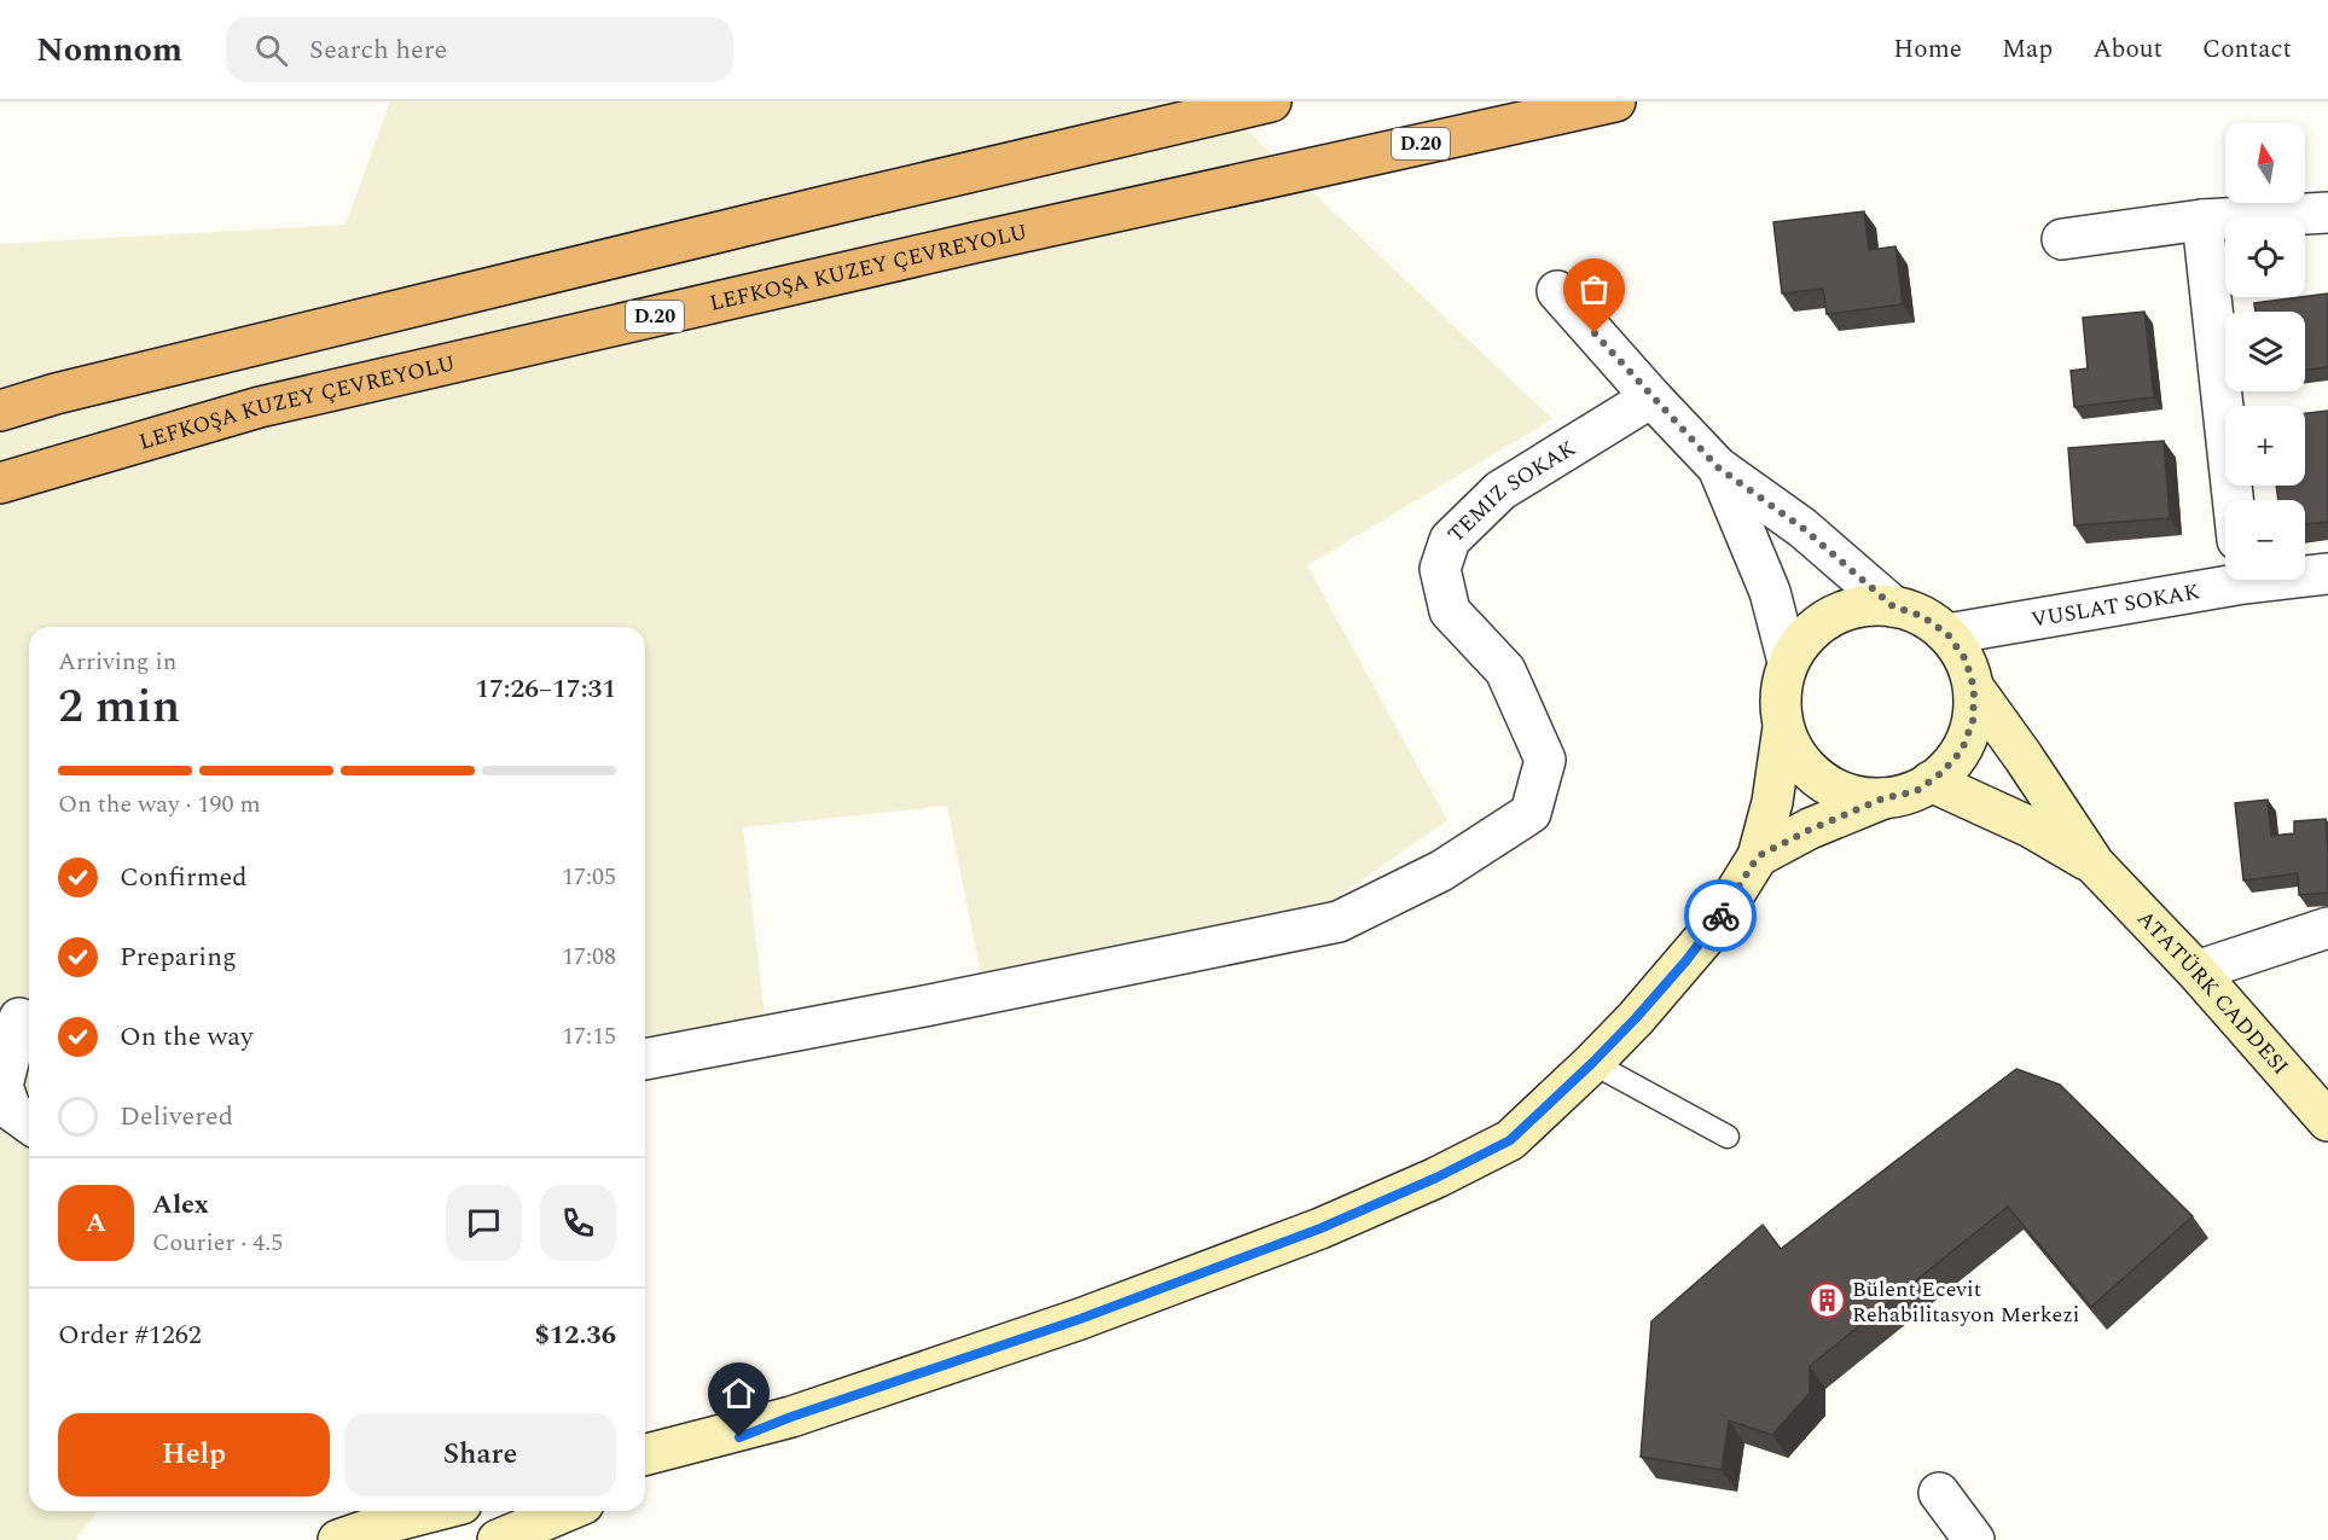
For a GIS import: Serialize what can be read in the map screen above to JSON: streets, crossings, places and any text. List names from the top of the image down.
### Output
{
  "streets": {
    "highway": ["D.20", "LEFKOŞA KUZEY ÇEVREYOLU"],
    "main road": ["ATATÜRK CADDESI"],
    "street": ["TEMIZ SOKAK", "VUSLAT SOKAK"]
  },
  "crossings": [
    ["VUSLAT SOKAK", "ATATÜRK CADDESI"]
  ],
  "places": {
    "building": ["Bülent Ecevit Rehabilitasyon Merkezi"]
  },
  "north": "top",
  "page": {
    "header": "Nomnom",
    "search": "Search here",
    "nav": [
      "Home",
      "Map",
      "About",
      "Contact"
    ],
    "map_buttons": ["+", "−"],
    "heading": ["2 min", "Arriving in", "17:26–17:31"],
    "panel": [
      "Alex",
      "Courier · 4.5",
      "Order #1262",
      "$12.36"
    ],
    "bar": "On the way · 190 m",
    "list": [
      ["Confirmed", "17:05"],
      ["Preparing", "17:08"],
      ["On the way", "17:15"],
      "Delivered"
    ],
    "round": "A",
    "buttons": ["Help", "Share"]
  }
}
